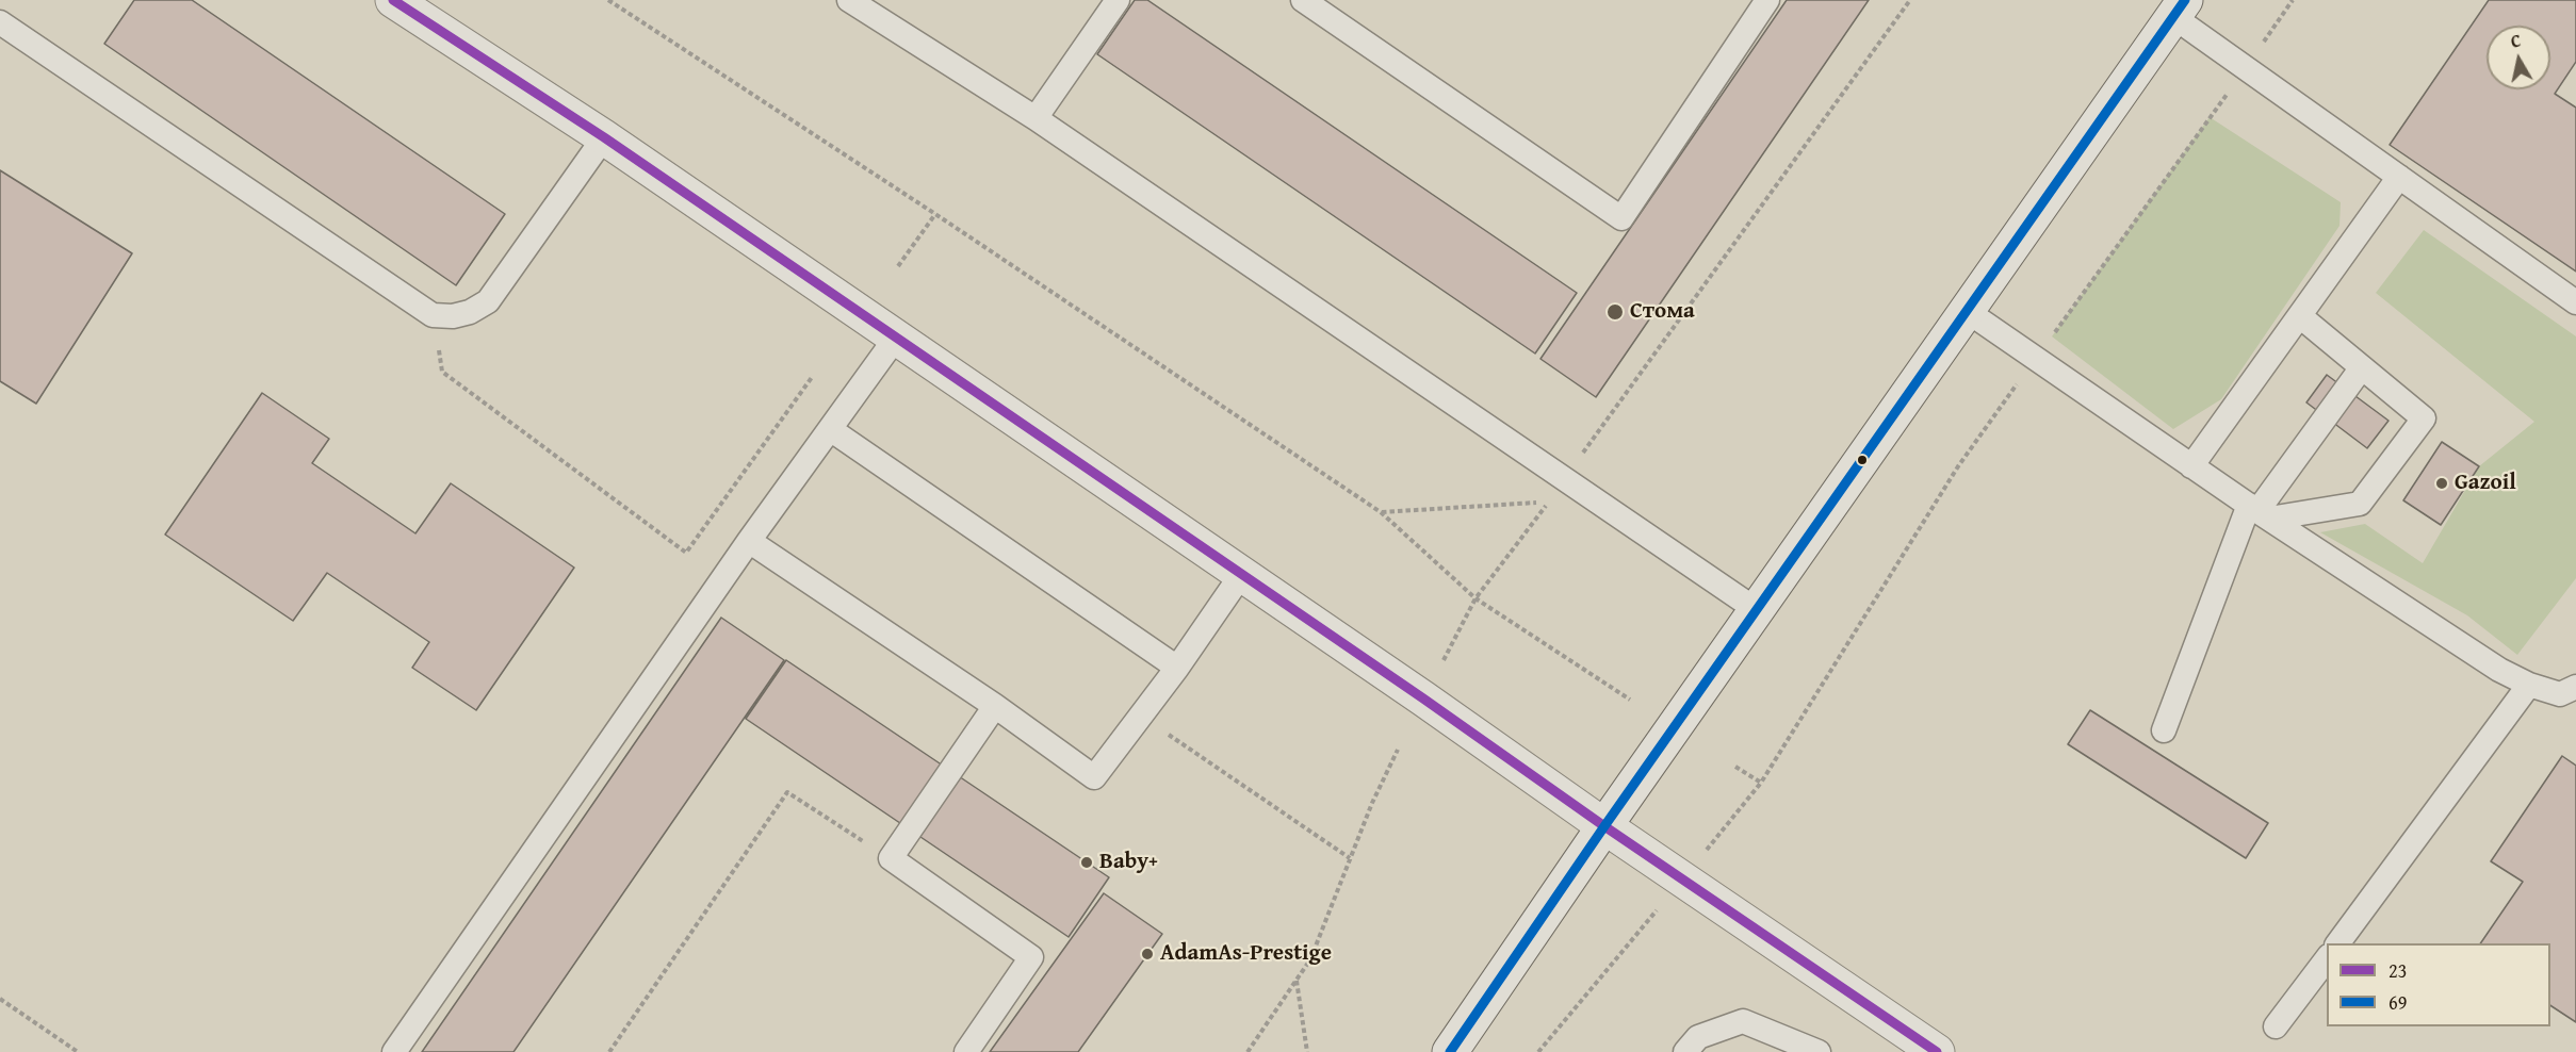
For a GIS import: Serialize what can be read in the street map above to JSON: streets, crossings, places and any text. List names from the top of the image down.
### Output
{
  "places": [
    "Стома",
    "Gazoil",
    "Baby+",
    "AdamAs-Prestige"
  ],
  "lines": ["transit line 23", "transit line 69"],
  "legend": ["23", "69"],
  "north": "top"
}
